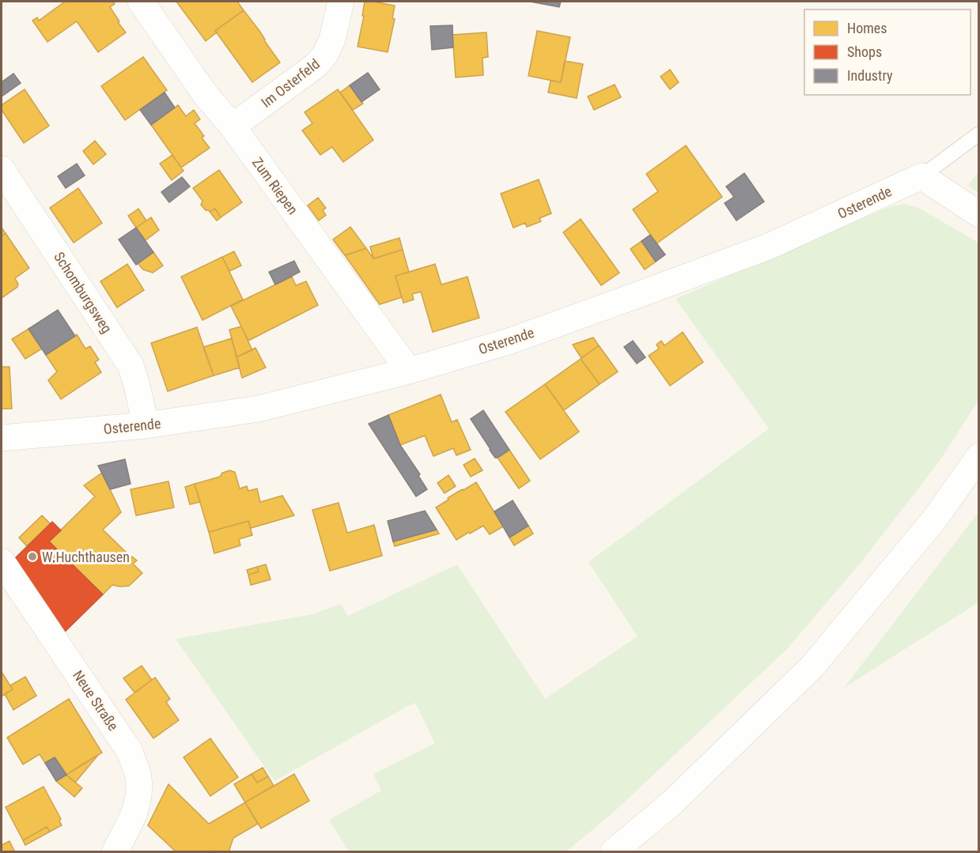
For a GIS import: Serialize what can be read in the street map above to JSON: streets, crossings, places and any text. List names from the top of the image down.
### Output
{
  "streets": {
    "street": [
      "Im Osterfeld",
      "Zum Riepen",
      "Osterende",
      "Schomburgsweg",
      "Neue Straße"
    ]
  },
  "crossings": [
    ["Im Osterfeld", "Zum Riepen"],
    ["Zum Riepen", "Osterende"],
    ["Osterende", "Schomburgsweg"]
  ],
  "places": ["W.Huchthausen"],
  "legend": ["Homes", "Shops", "Industry"]
}
